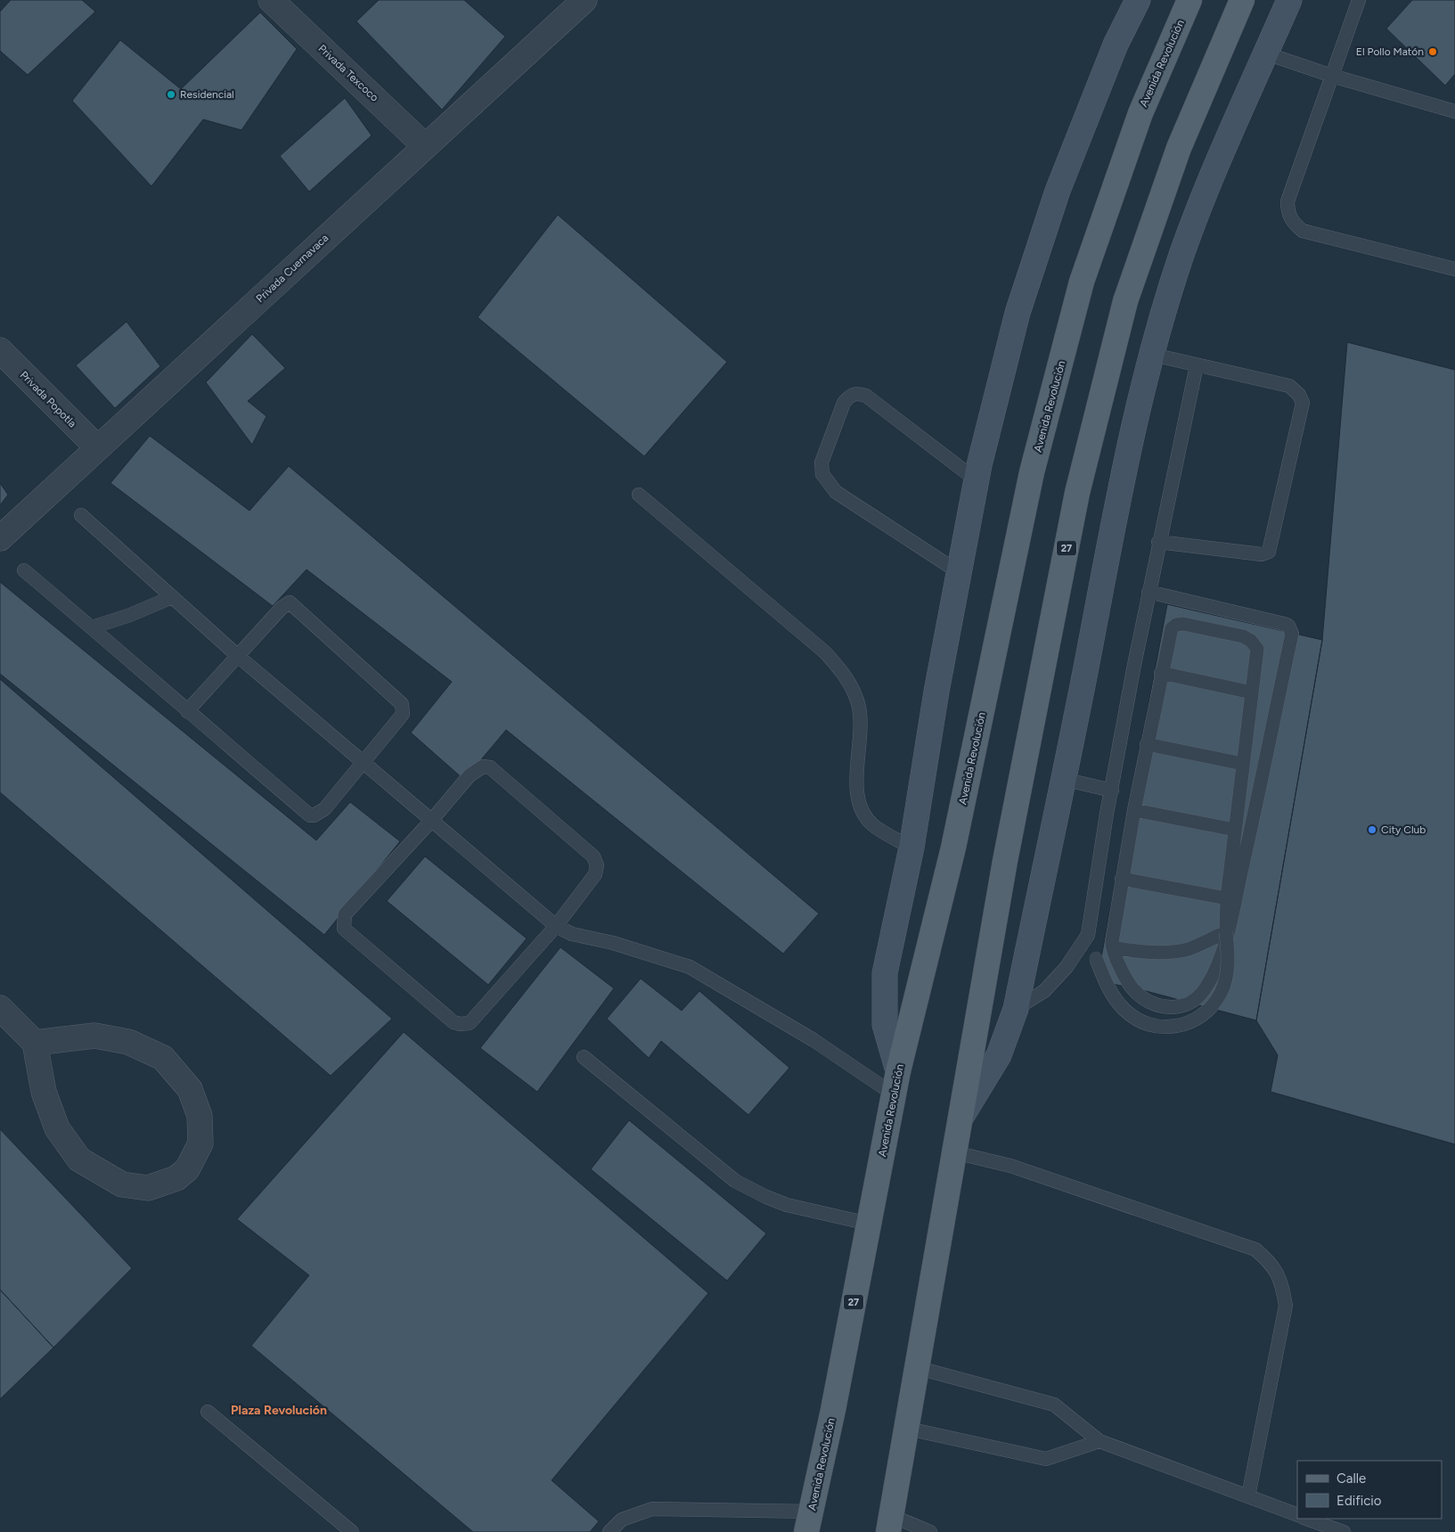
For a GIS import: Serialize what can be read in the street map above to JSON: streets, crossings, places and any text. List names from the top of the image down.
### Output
{
  "streets": {
    "main road": ["Avenida Revolución", "27"],
    "street": ["Privada Texcoco", "Privada Cuernavaca", "Privada Popotla"]
  },
  "crossings": [
    ["Privada Texcoco", "Privada Cuernavaca"],
    ["Privada Cuernavaca", "Privada Popotla"]
  ],
  "districts": ["Plaza Revolución"],
  "places": ["El Pollo Matón", "Residencial", "City Club"],
  "legend": ["Calle", "Edificio"]
}
